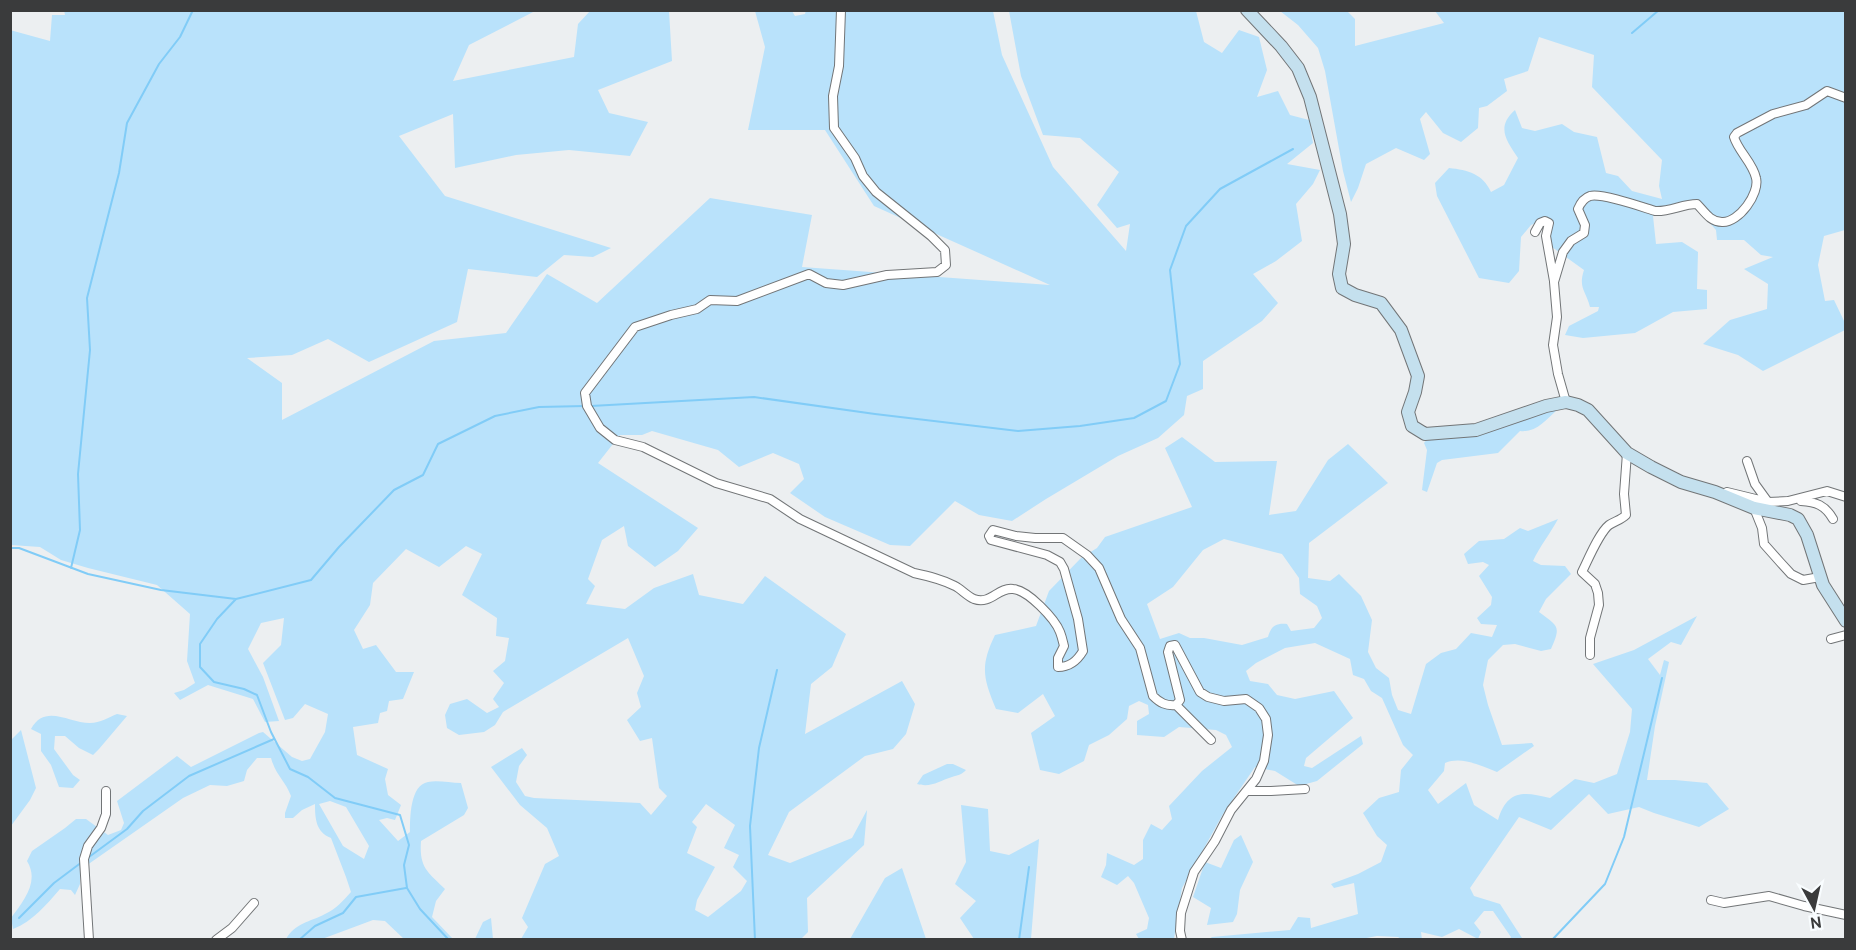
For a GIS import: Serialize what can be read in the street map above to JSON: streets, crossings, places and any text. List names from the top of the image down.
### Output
{
  "north": "bottom"
}
